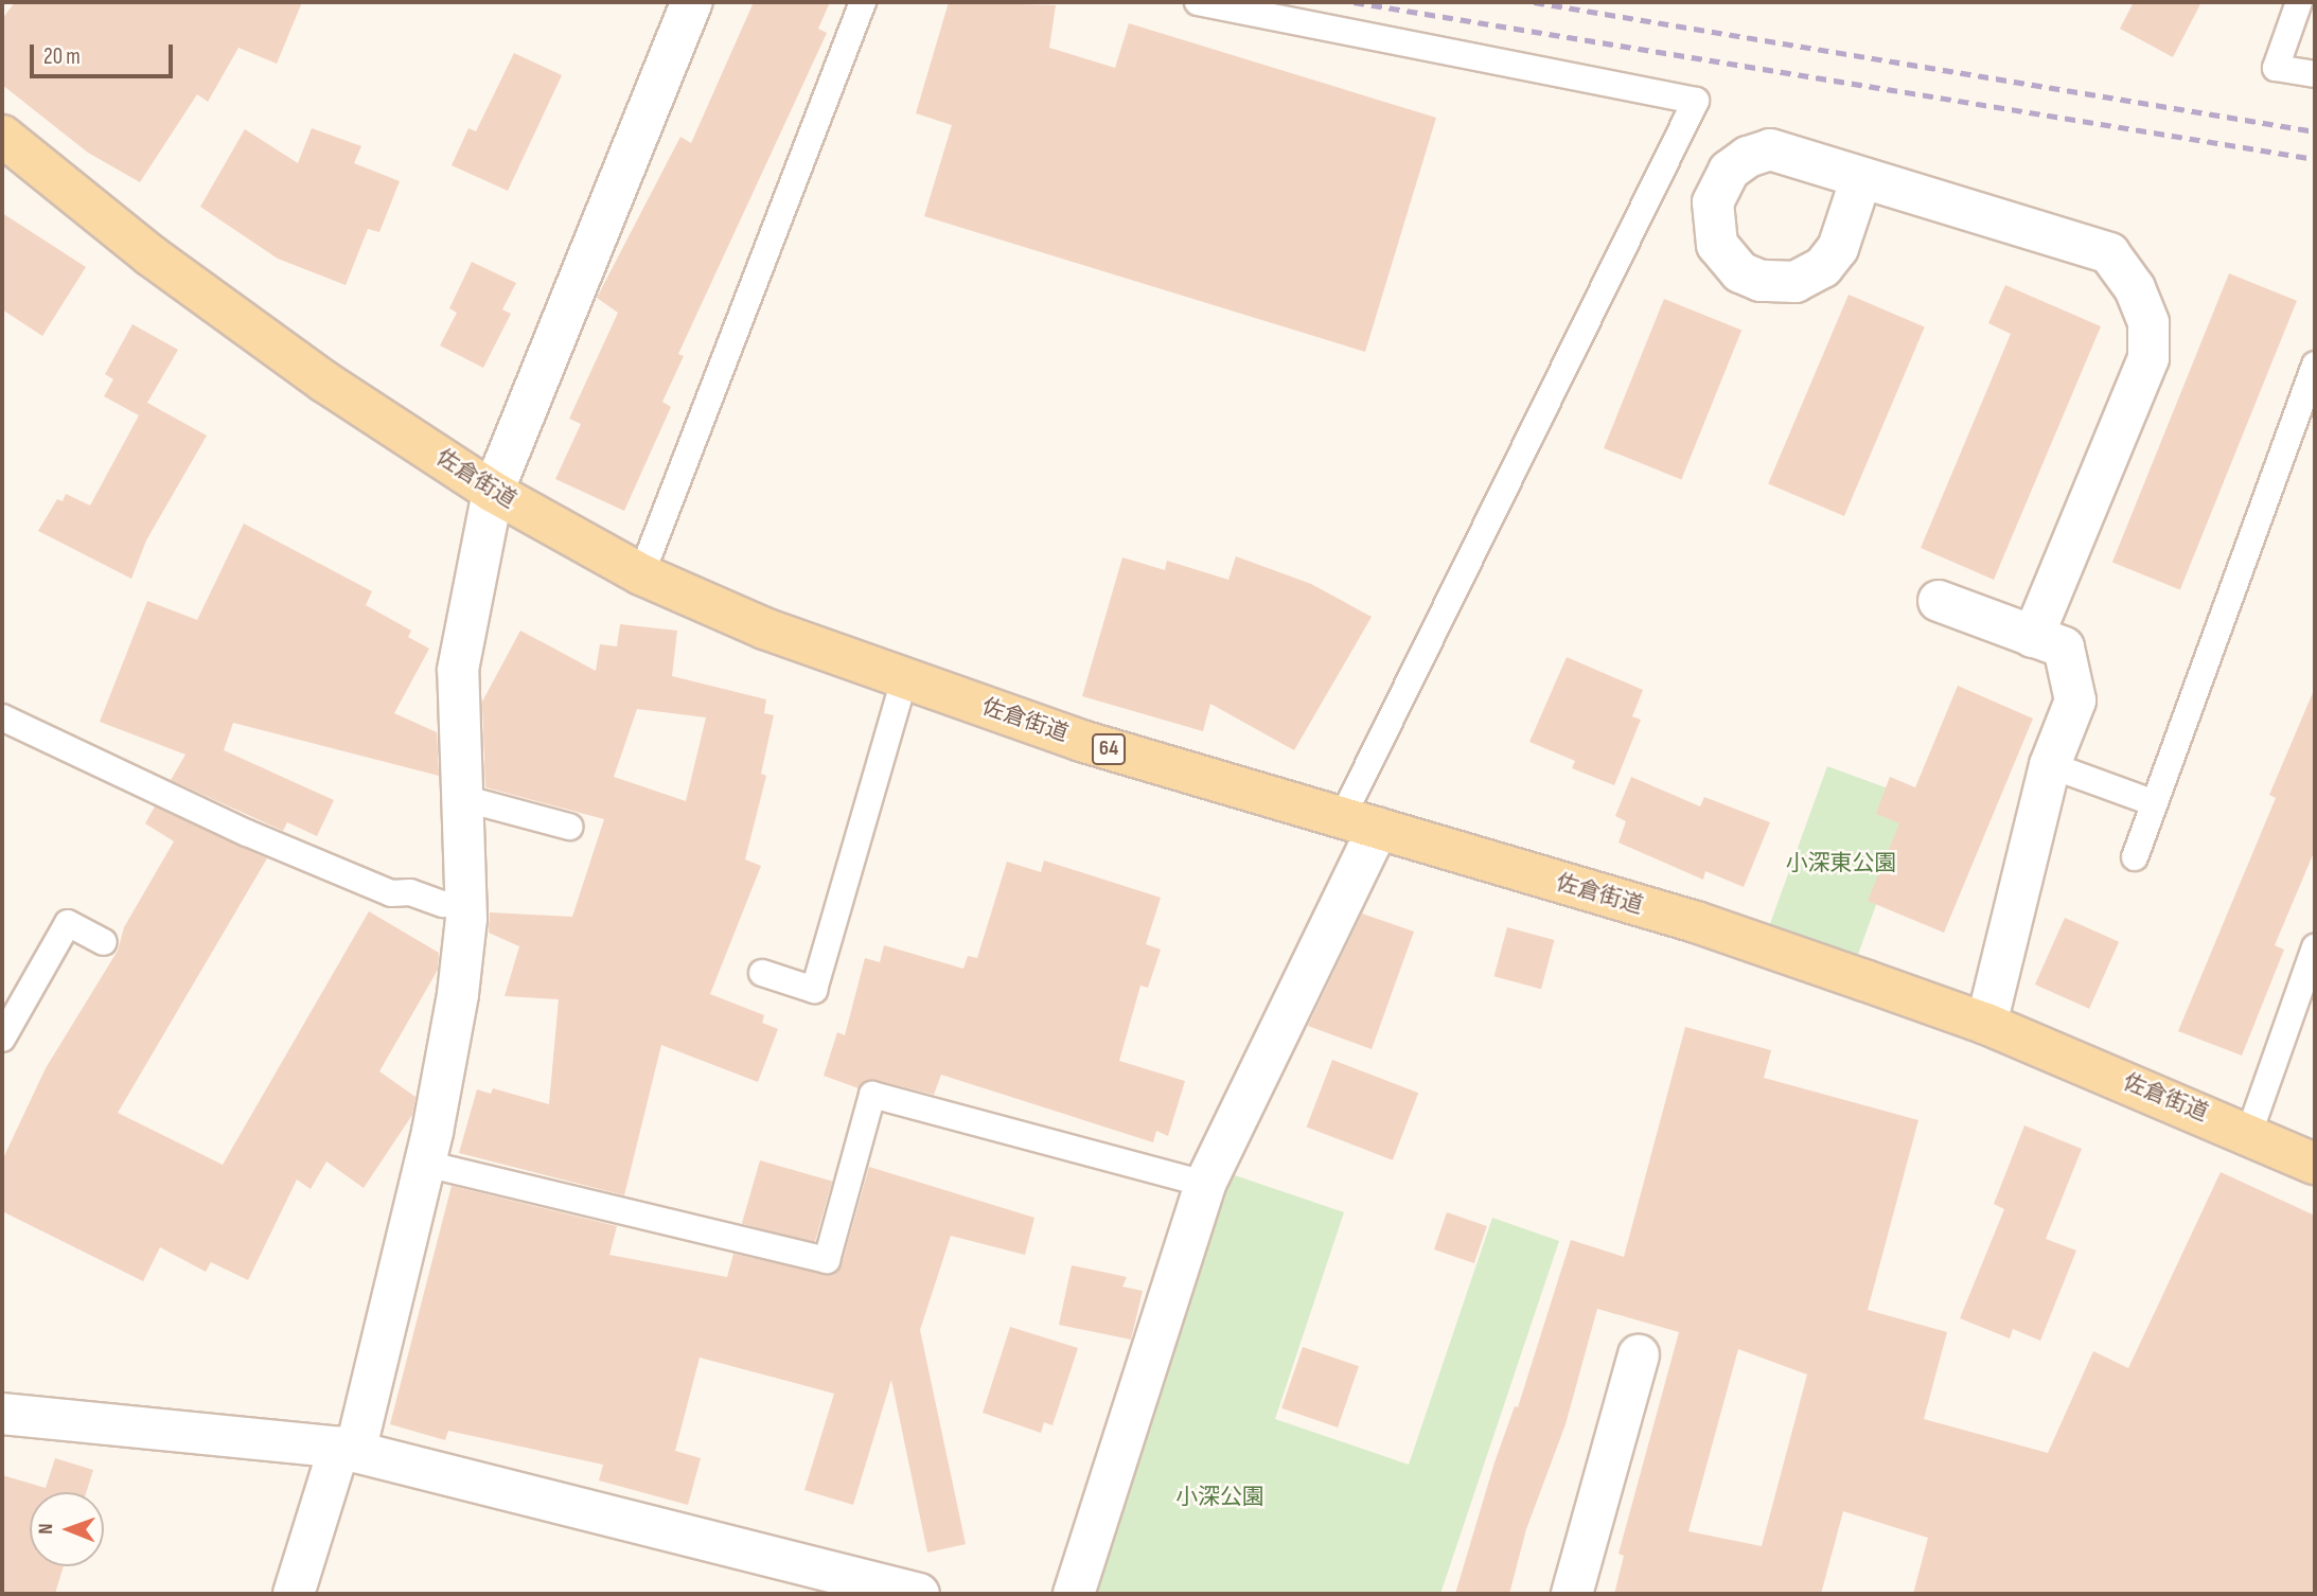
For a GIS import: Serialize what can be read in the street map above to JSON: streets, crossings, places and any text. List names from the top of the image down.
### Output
{
  "streets": {
    "main road": ["佐倉街道", "64"]
  },
  "parks": ["小深東公園", "小深公園"],
  "scale_bar": "20 m",
  "north": "left"
}
